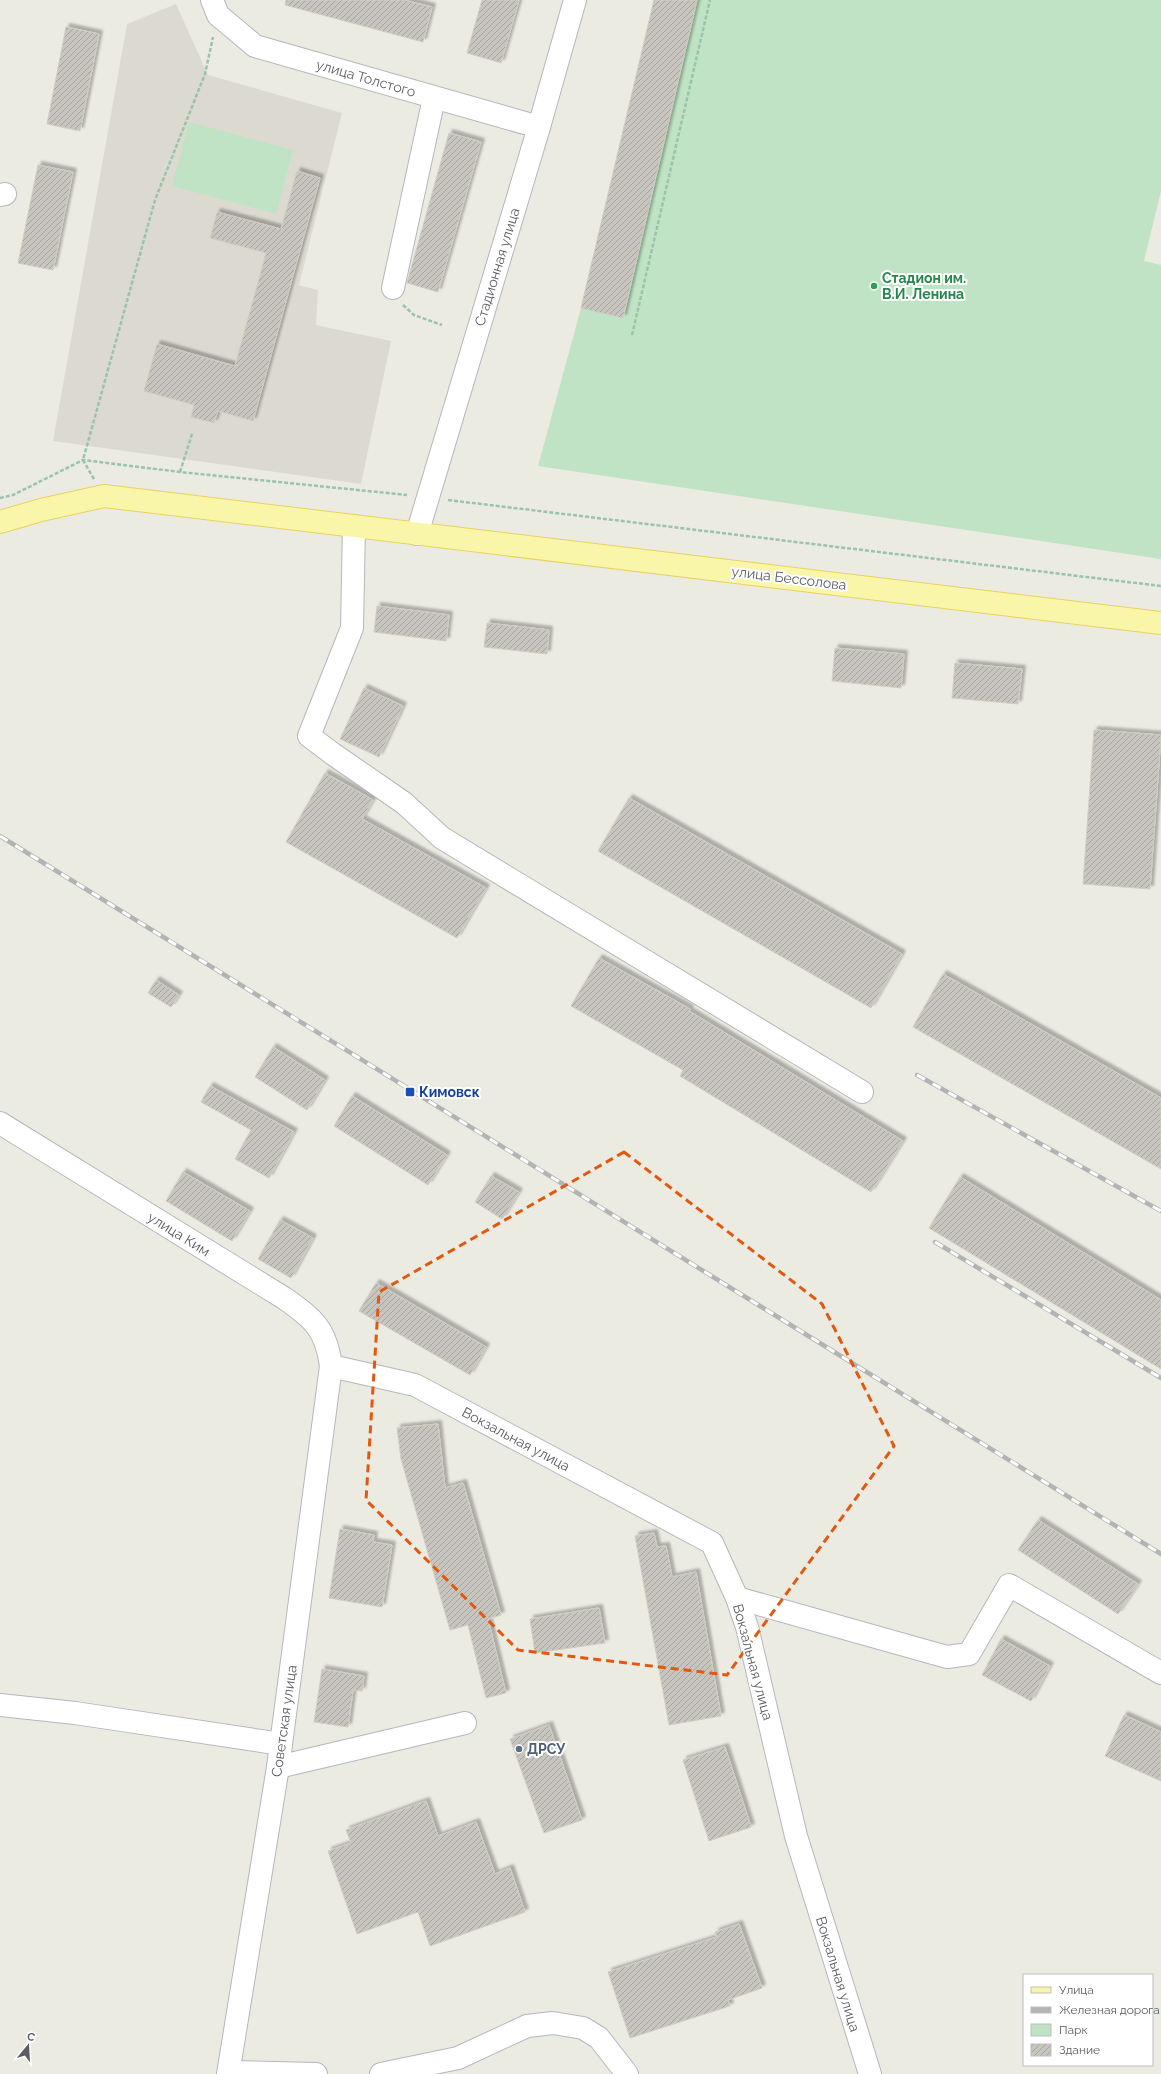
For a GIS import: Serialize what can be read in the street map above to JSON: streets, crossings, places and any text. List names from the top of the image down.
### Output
{
  "streets": {
    "main road": ["улица Бессолова"],
    "street": [
      "улица Толстого",
      "Стадионная улица",
      "улица Ким",
      "Вокзальная улица",
      "Советская улица"
    ]
  },
  "crossings": [
    ["улица Толстого", "Стадионная улица"],
    ["Стадионная улица", "улица Бессолова"],
    ["улица Ким", "Вокзальная улица"],
    ["улица Ким", "Советская улица"],
    ["Вокзальная улица", "Советская улица"]
  ],
  "places": {
    "other": ["Стадион им. В.И. Ленина", "ДРСУ"],
    "transit": ["Кимовск"]
  },
  "legend": [
    "Улица",
    "Железная дорога",
    "Парк",
    "Здание"
  ],
  "north": "top"
}
